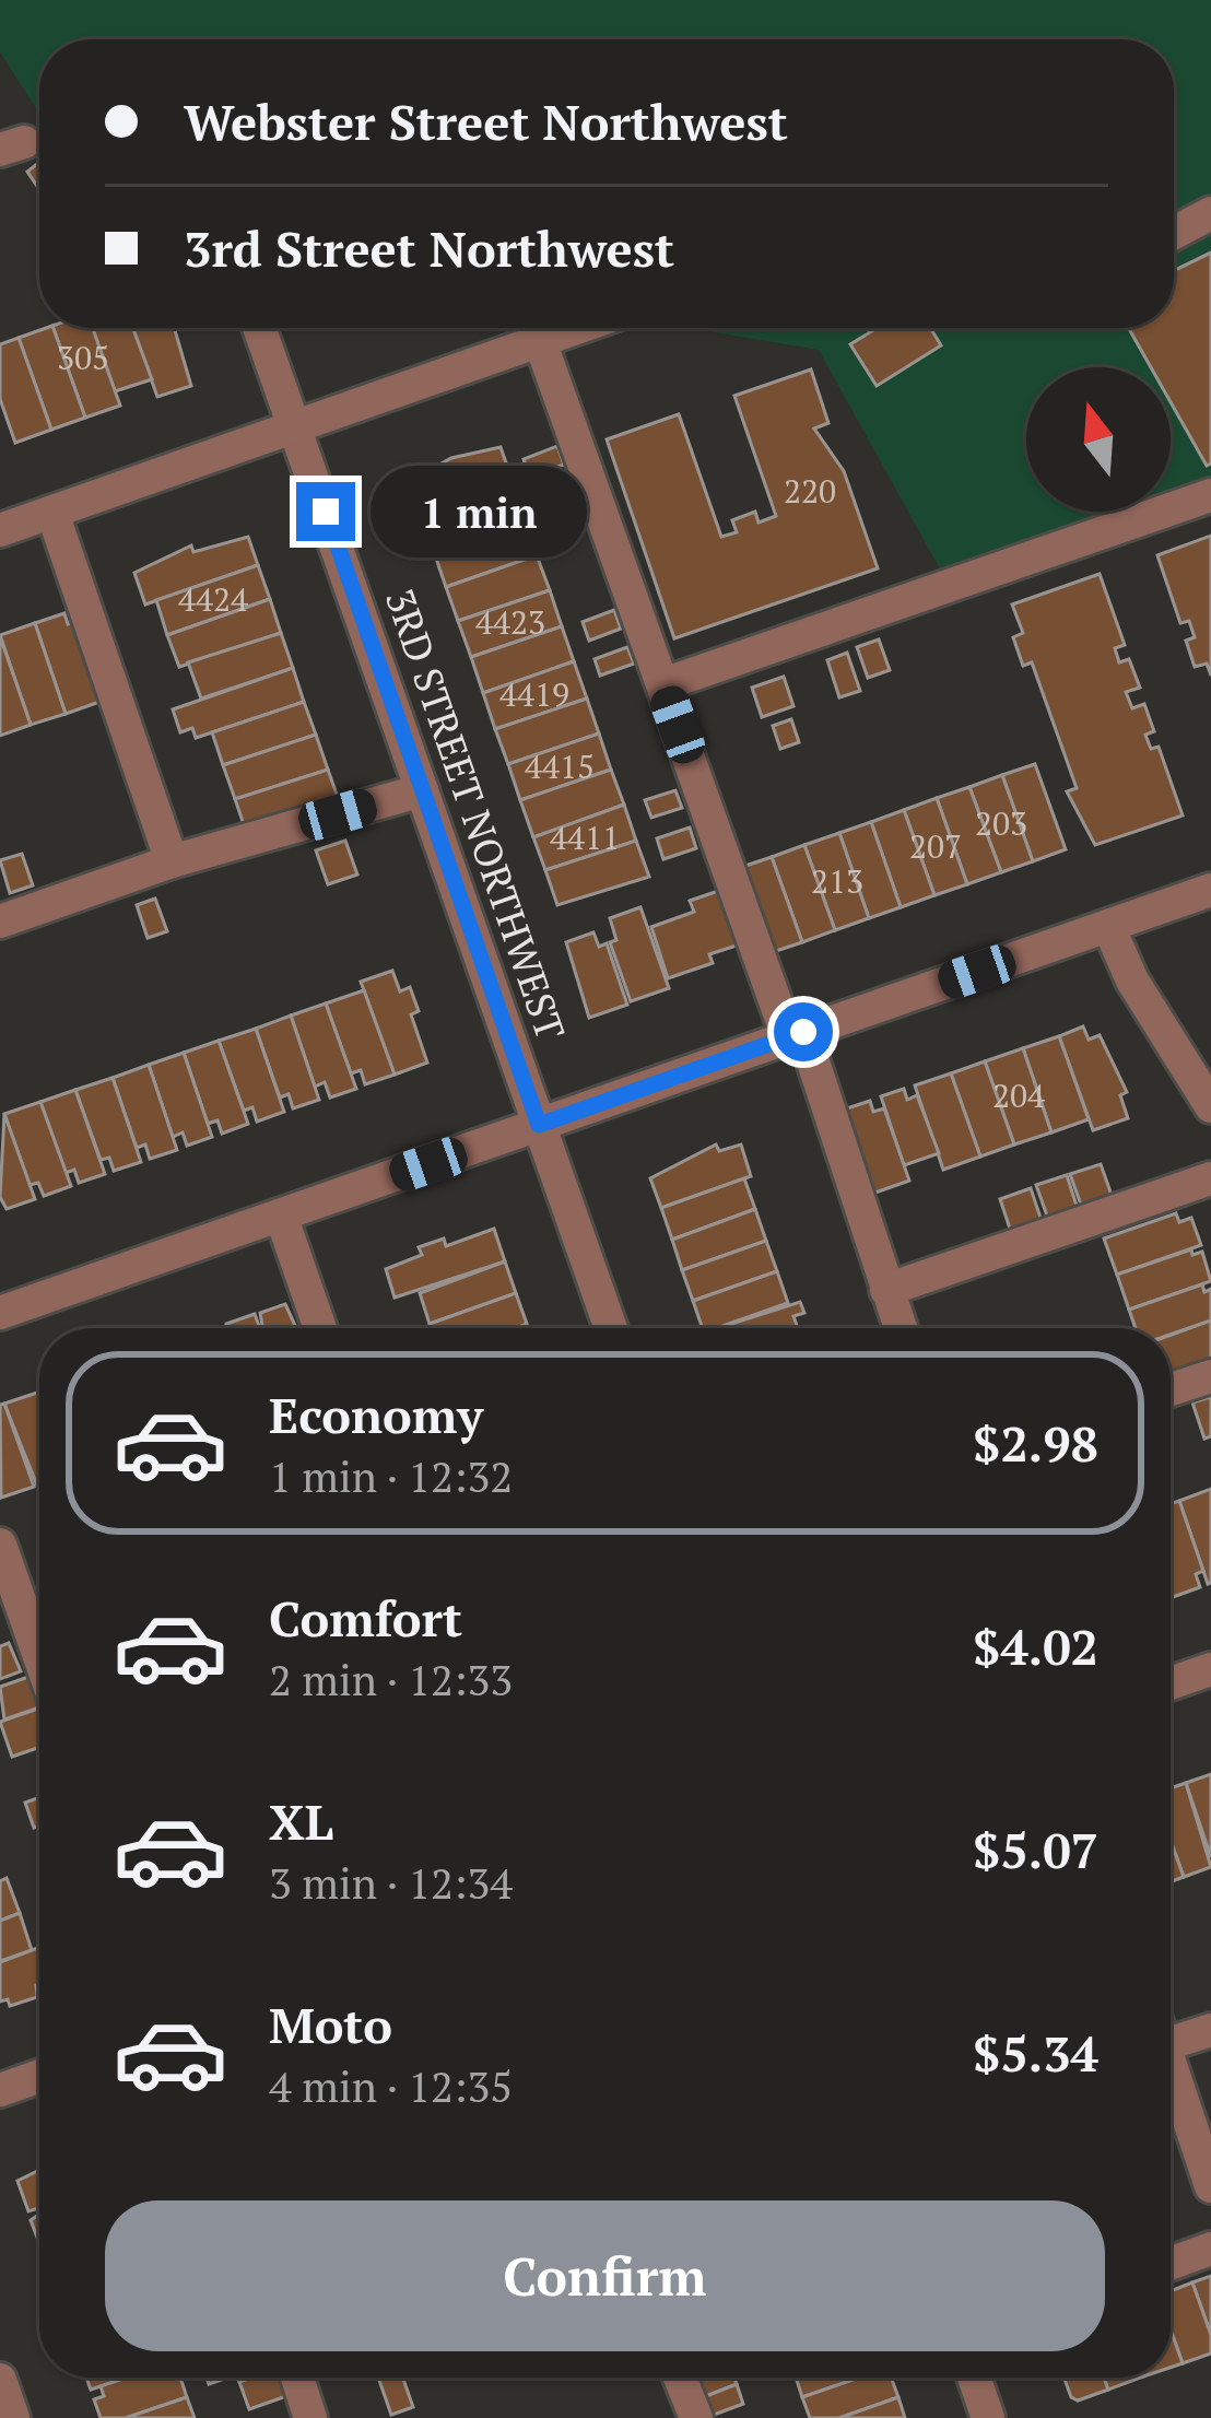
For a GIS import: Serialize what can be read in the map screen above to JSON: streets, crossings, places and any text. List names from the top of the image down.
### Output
{
  "streets": {
    "street": ["3RD STREET NORTHWEST"]
  },
  "house_numbers": [
    "305",
    "220",
    "4424",
    "4423",
    "4419",
    "4415",
    "203",
    "4411",
    "207",
    "213",
    "204"
  ],
  "north": "top",
  "page": {
    "banner": ["Webster Street Northwest", "3rd Street Northwest"],
    "bubble": "1 min",
    "list": [
      {
        "name": "Economy",
        "note": "1 min · 12:32",
        "value": "$2.98"
      },
      {
        "name": "Comfort",
        "note": "2 min · 12:33",
        "value": "$4.02"
      },
      {
        "name": "XL",
        "note": "3 min · 12:34",
        "value": "$5.07"
      },
      {
        "name": "Moto",
        "note": "4 min · 12:35",
        "value": "$5.34"
      }
    ],
    "buttons": "Confirm"
  }
}
